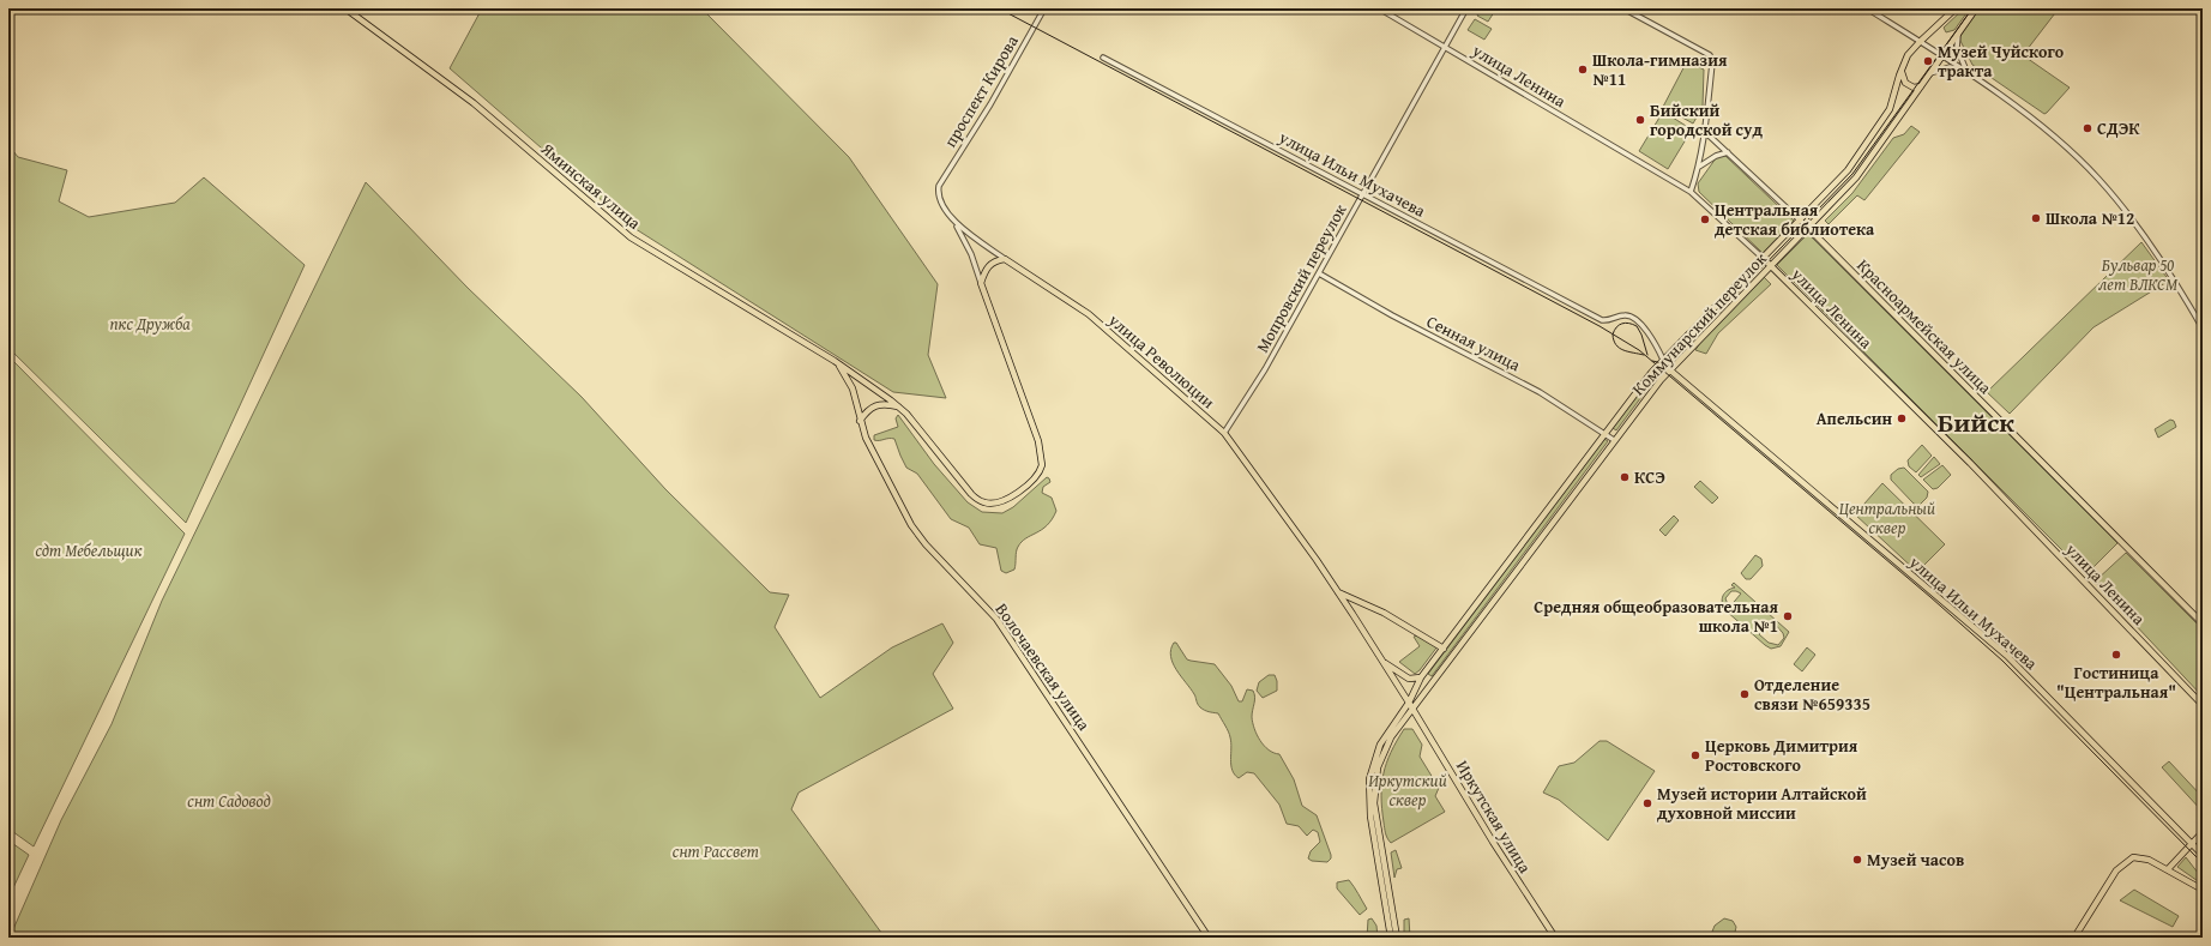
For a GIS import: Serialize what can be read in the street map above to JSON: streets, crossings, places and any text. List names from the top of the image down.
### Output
{
  "streets": {
    "main road": [
      "улица Ленина",
      "улица Ильи Мухачева",
      "Яминская улица",
      "Коммунарский переулок",
      "Красноармейская улица",
      "улица Революции",
      "Волочаевская улица",
      "Иркутская улица"
    ],
    "street": ["проспект Кирова", "Мопровский переулок", "Сенная улица"]
  },
  "crossings": [
    ["улица Ленина", "Мопровский переулок"],
    ["улица Ленина", "Коммунарский переулок"],
    ["проспект Кирова", "улица Революции"],
    ["улица Ильи Мухачева", "Мопровский переулок"],
    ["улица Ильи Мухачева", "Коммунарский переулок"],
    ["Яминская улица", "Волочаевская улица"],
    ["Мопровский переулок", "Сенная улица"],
    ["Мопровский переулок", "улица Революции"],
    ["Коммунарский переулок", "Красноармейская улица"],
    ["Коммунарский переулок", "Сенная улица"],
    ["Коммунарский переулок", "улица Революции"],
    ["Коммунарский переулок", "Иркутская улица"],
    ["улица Революции", "Иркутская улица"]
  ],
  "districts": ["Бийск"],
  "parks": [
    "Бульвар 50 лет ВЛКСМ",
    "пкс Дружба",
    "Центральный сквер",
    "сдт Мебельщик",
    "Иркутский сквер",
    "снт Садовод",
    "снт Рассвет"
  ],
  "places": [
    "Музей Чуйского тракта",
    "Школа-гимназия №11",
    "Бийский городской суд",
    "СДЭК",
    "Школа №12",
    "Центральная детская библиотека",
    "Апельсин",
    "КСЭ",
    "Средняя общеобразовательная школа №1",
    "Гостиница \"Центральная\"",
    "Отделение связи №659335",
    "Церковь Димитрия Ростовского",
    "Музей истории Алтайской духовной миссии",
    "Музей часов"
  ]
}
